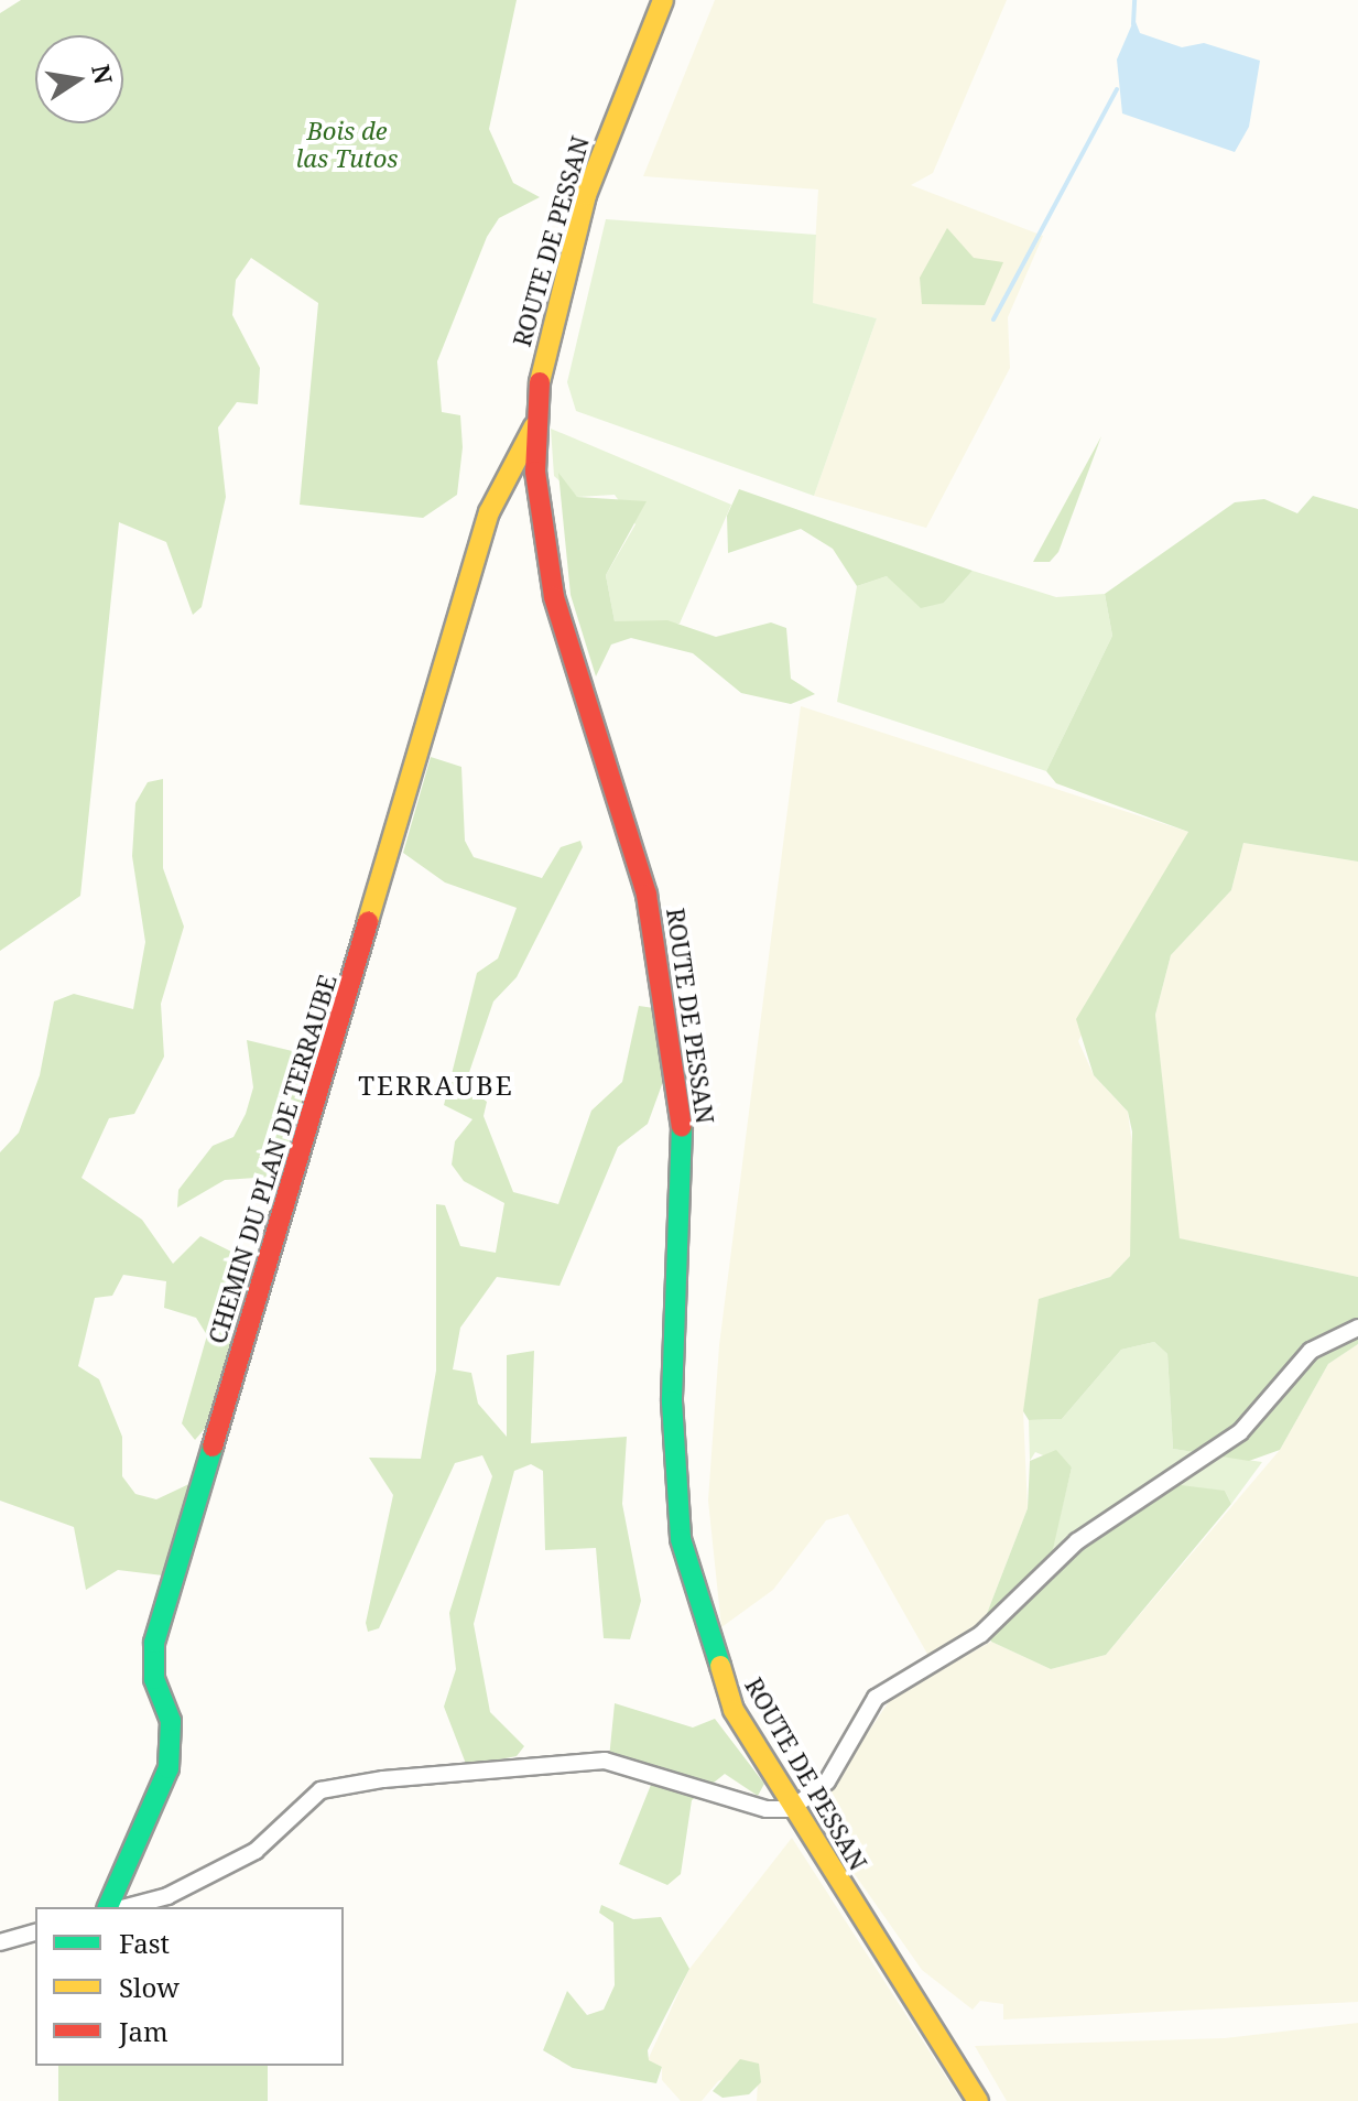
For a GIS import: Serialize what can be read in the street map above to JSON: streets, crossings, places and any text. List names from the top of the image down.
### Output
{
  "streets": {
    "main road": ["ROUTE DE PESSAN", "CHEMIN DU PLAN DE TERRAUBE"]
  },
  "crossings": [
    ["ROUTE DE PESSAN", "CHEMIN DU PLAN DE TERRAUBE"]
  ],
  "districts": ["TERRAUBE"],
  "parks": ["Bois de las Tutos"],
  "legend": ["Fast", "Slow", "Jam"],
  "north": "right"
}
